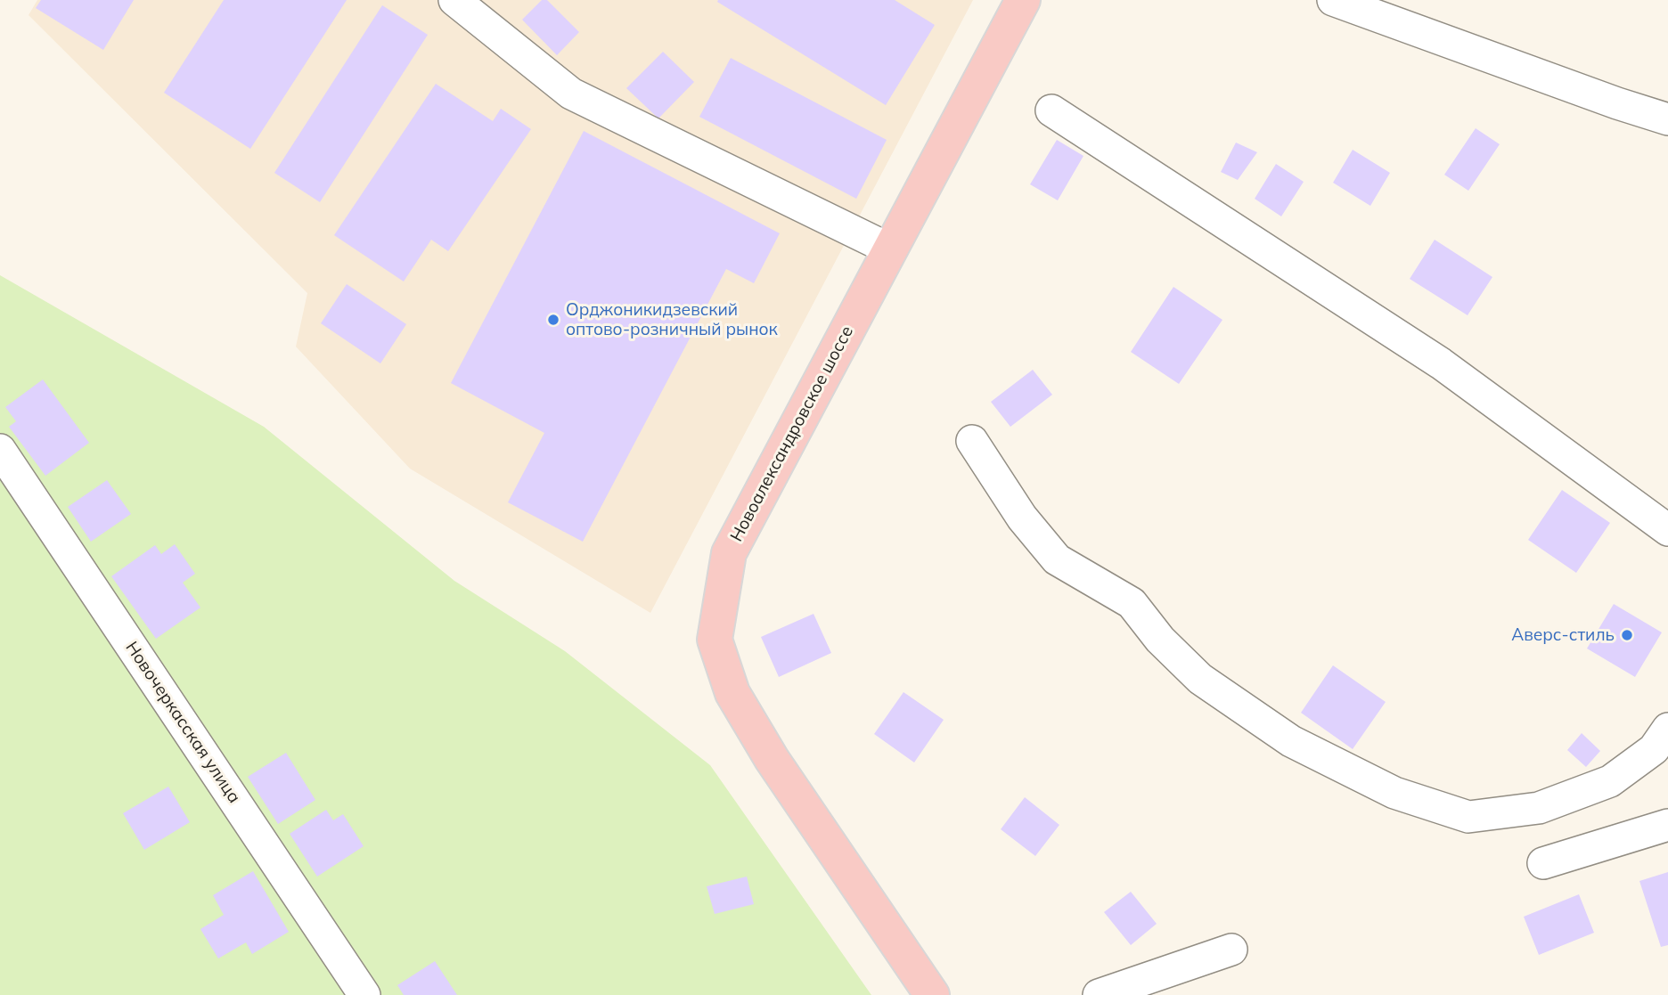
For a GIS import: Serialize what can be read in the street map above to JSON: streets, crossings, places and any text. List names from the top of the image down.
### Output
{
  "streets": {
    "main road": ["Новоалександровское шоссе"],
    "street": ["Новочеркасская улица"]
  },
  "places": ["Орджоникидзевский оптово-розничный рынок", "Аверс-стиль"]
}
